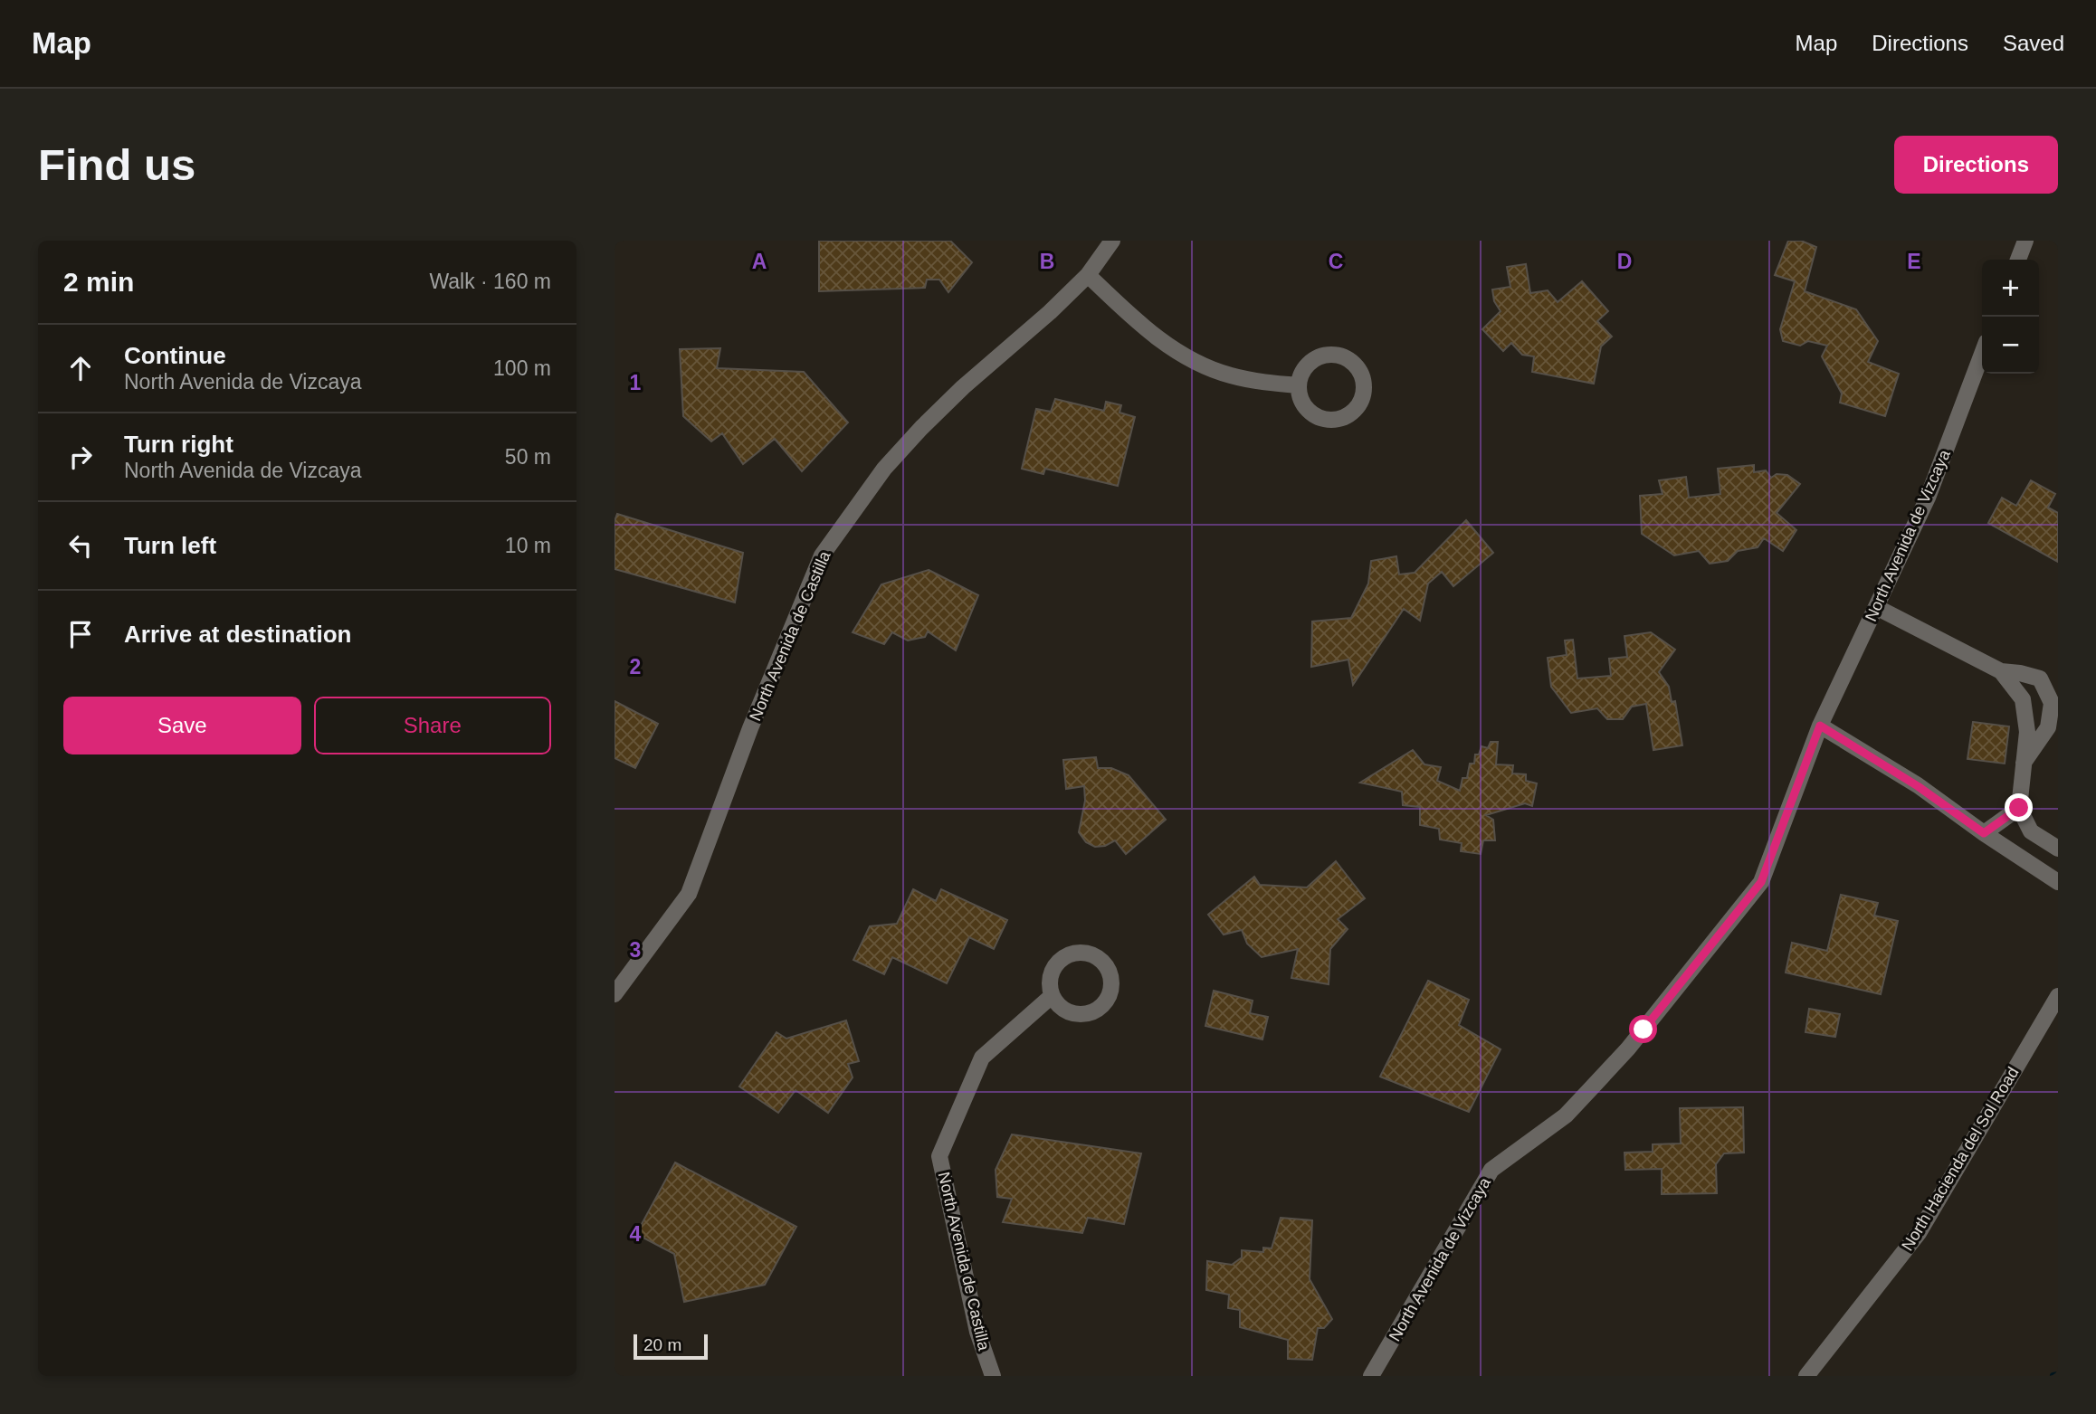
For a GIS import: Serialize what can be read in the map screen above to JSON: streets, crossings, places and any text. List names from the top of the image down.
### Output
{
  "streets": {
    "street": ["North Avenida de Vizcaya", "North Avenida de Castilla", "North Hacienda del Sol Road"]
  },
  "scale_bar": "20 m",
  "page": {
    "header": "Map",
    "nav": ["Map", "Directions", "Saved"],
    "buttons": [
      "Directions",
      ["Save", "Share"]
    ],
    "title": "Find us",
    "heading": ["2 min", "Walk · 160 m"],
    "map_buttons": ["+", "−"],
    "list": [
      ["Continue", "North Avenida de Vizcaya", "100 m"],
      ["Turn right", "North Avenida de Vizcaya", "50 m"],
      ["Turn left", "10 m"],
      "Arrive at destination"
    ],
    "scale": "20 m"
  },
  "grid": {
    "columns": [
      "A",
      "B",
      "C",
      "D",
      "E"
    ],
    "rows": [
      "1",
      "2",
      "3",
      "4"
    ]
  }
}
